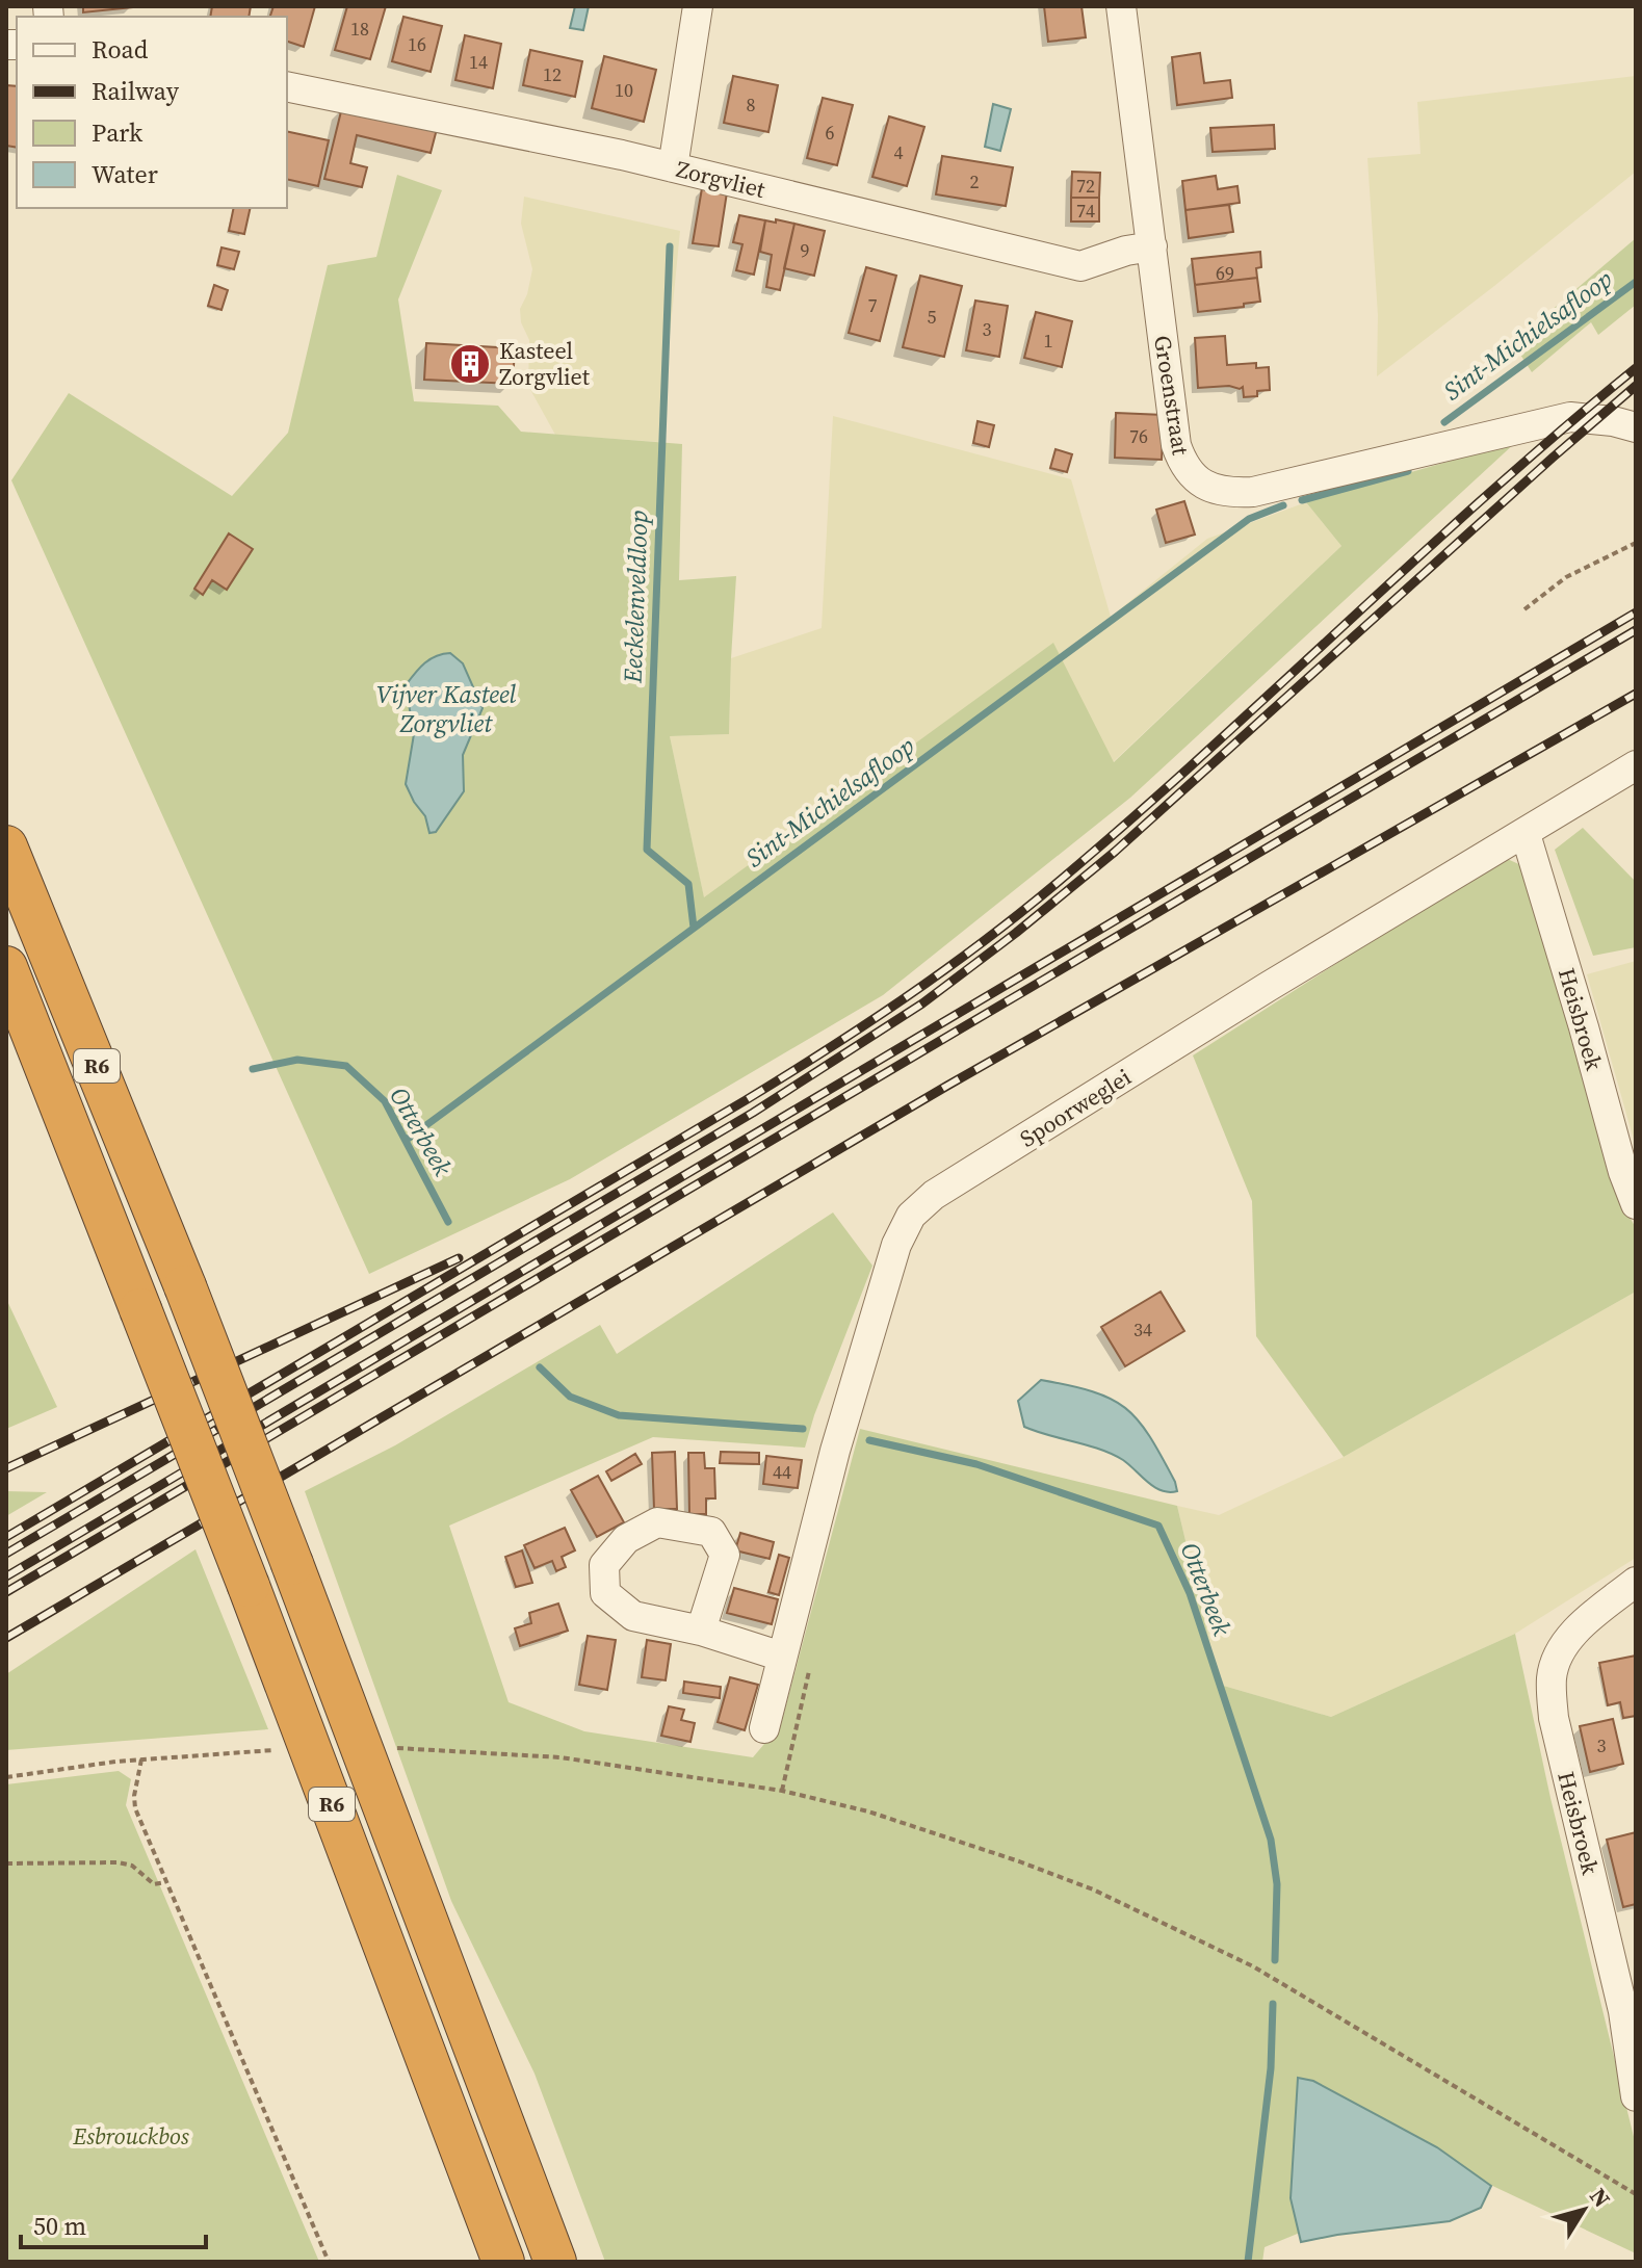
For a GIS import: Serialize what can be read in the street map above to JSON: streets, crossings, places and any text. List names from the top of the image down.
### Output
{
  "streets": {
    "highway": ["R6"],
    "street": [
      "Zorgvliet",
      "Groenstraat",
      "Heisbroek",
      "Spoorweglei"
    ]
  },
  "crossings": [
    ["Zorgvliet", "Groenstraat"],
    ["Heisbroek", "Spoorweglei"]
  ],
  "water": [
    "Sint-Michielsafloop",
    "Eeckelenveldloop",
    "Vijver Kasteel Zorgvliet",
    "Otterbeek"
  ],
  "parks": ["Esbrouckbos"],
  "places": {
    "building": ["Kasteel Zorgvliet"]
  },
  "house_numbers": [
    "18",
    "16",
    "14",
    "12",
    "10",
    "8",
    "6",
    "4",
    "2",
    "72",
    "74",
    "9",
    "69",
    "7",
    "5",
    "3",
    "1",
    "76",
    "34",
    "44",
    "3"
  ],
  "legend": [
    "Road",
    "Railway",
    "Park",
    "Water"
  ],
  "scale_bar": "50 m",
  "north": "top right"
}
